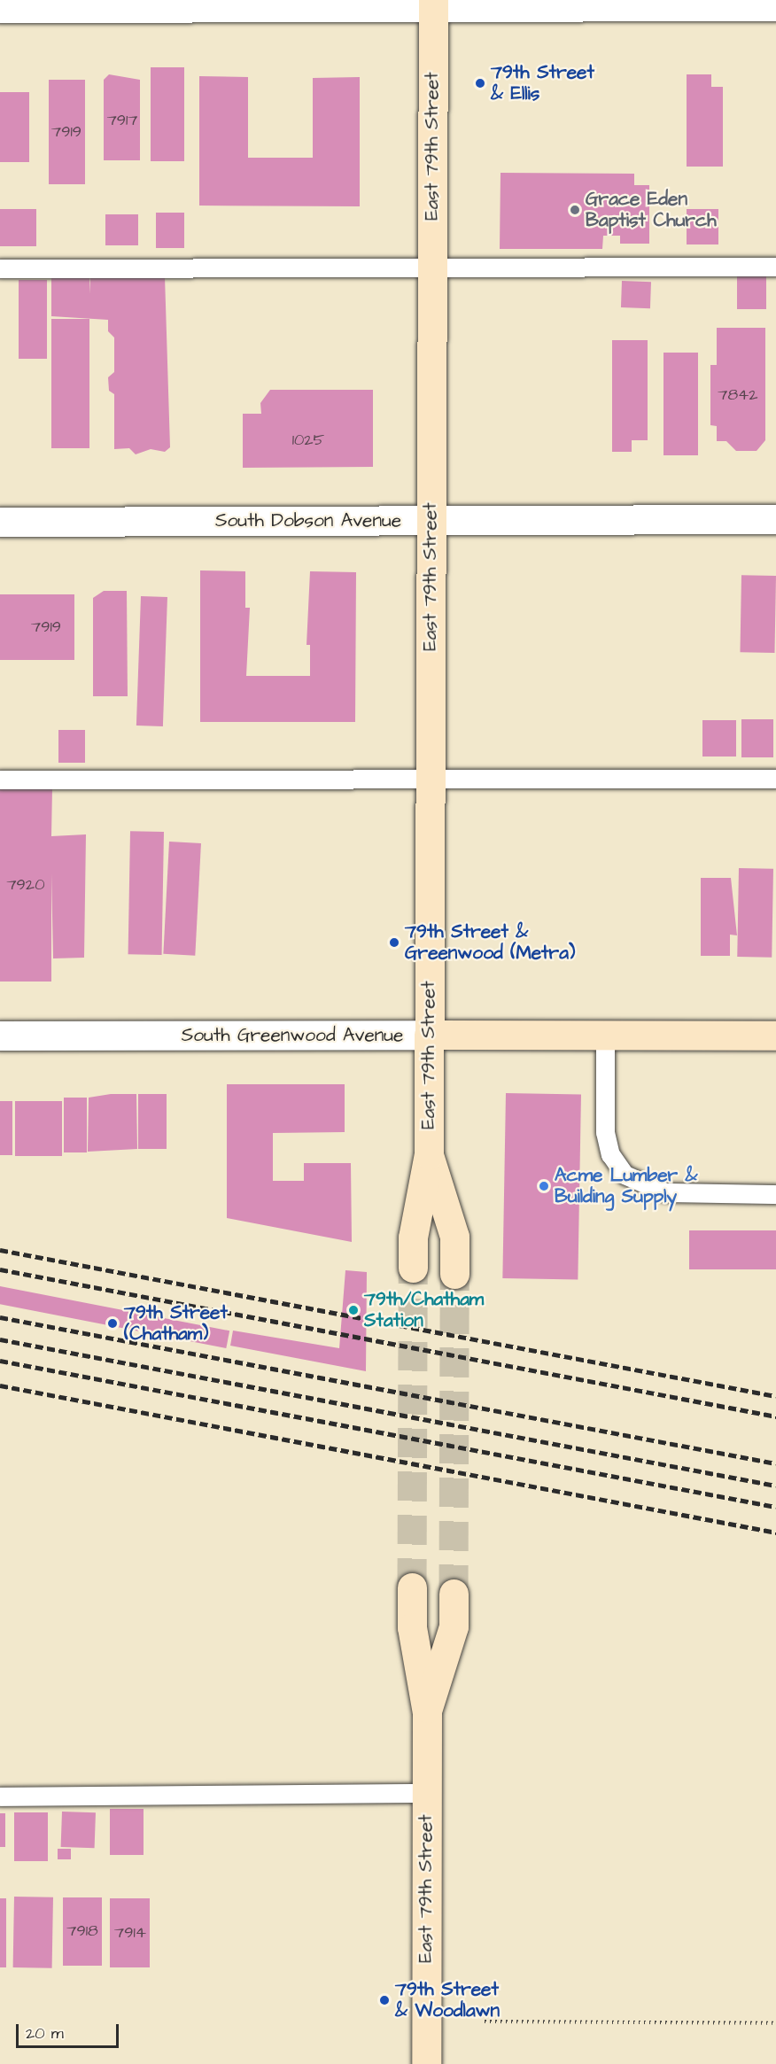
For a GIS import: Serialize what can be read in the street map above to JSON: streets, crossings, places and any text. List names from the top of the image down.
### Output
{
  "streets": {
    "main road": ["East 79th Street", "South Greenwood Avenue"],
    "street": ["South Dobson Avenue"]
  },
  "crossings": [
    ["East 79th Street", "South Dobson Avenue"],
    ["East 79th Street", "South Greenwood Avenue"]
  ],
  "places": [
    "79th Street & Ellis",
    "Grace Eden Baptist Church",
    "79th Street & Greenwood (Metra)",
    "Acme Lumber & Building Supply",
    "79th/Chatham Station",
    "79th Street (Chatham)",
    "79th Street & Woodlawn"
  ],
  "house_numbers": [
    "7917",
    "7919",
    "7842",
    "1025",
    "7919",
    "7920",
    "7918",
    "7914"
  ],
  "scale_bar": "20 m"
}
